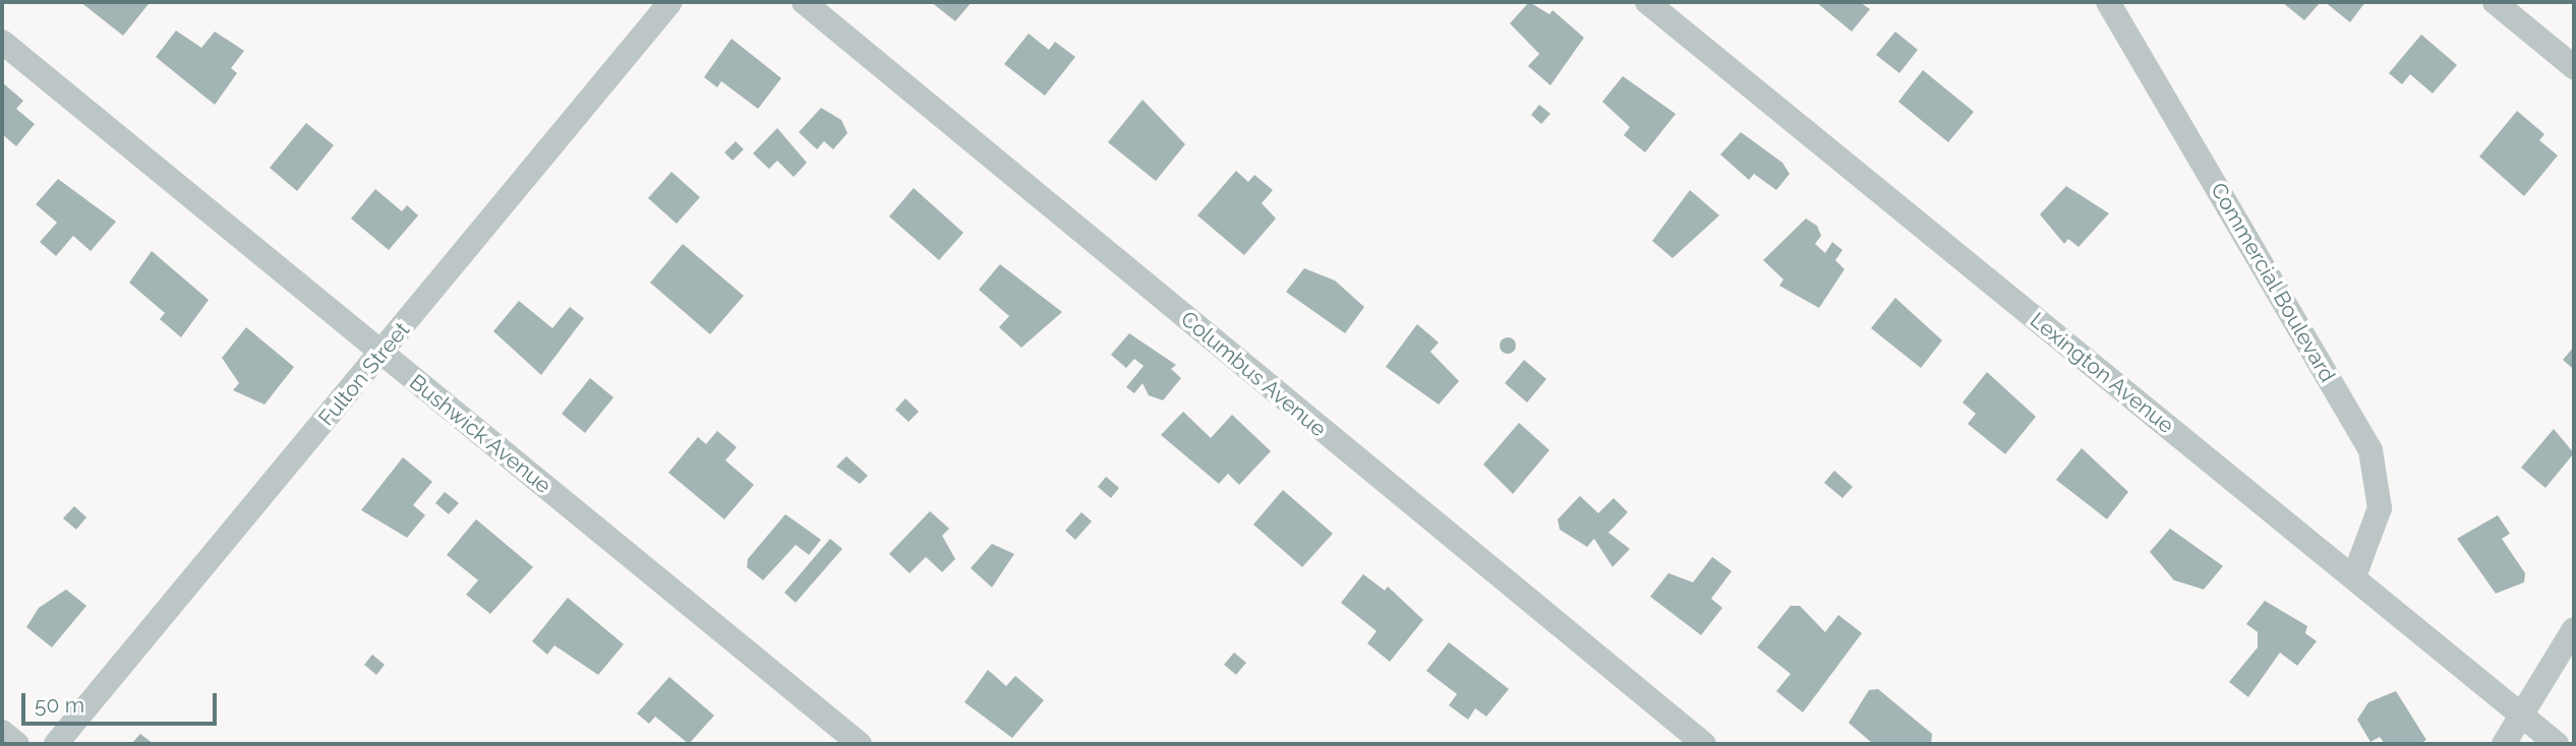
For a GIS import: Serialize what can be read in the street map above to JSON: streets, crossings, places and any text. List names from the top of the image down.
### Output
{
  "streets": {
    "street": [
      "Commercial Boulevard",
      "Lexington Avenue",
      "Fulton Street",
      "Columbus Avenue",
      "Bushwick Avenue"
    ]
  },
  "crossings": [
    ["Commercial Boulevard", "Lexington Avenue"],
    ["Fulton Street", "Bushwick Avenue"]
  ],
  "scale_bar": "50 m"
}
